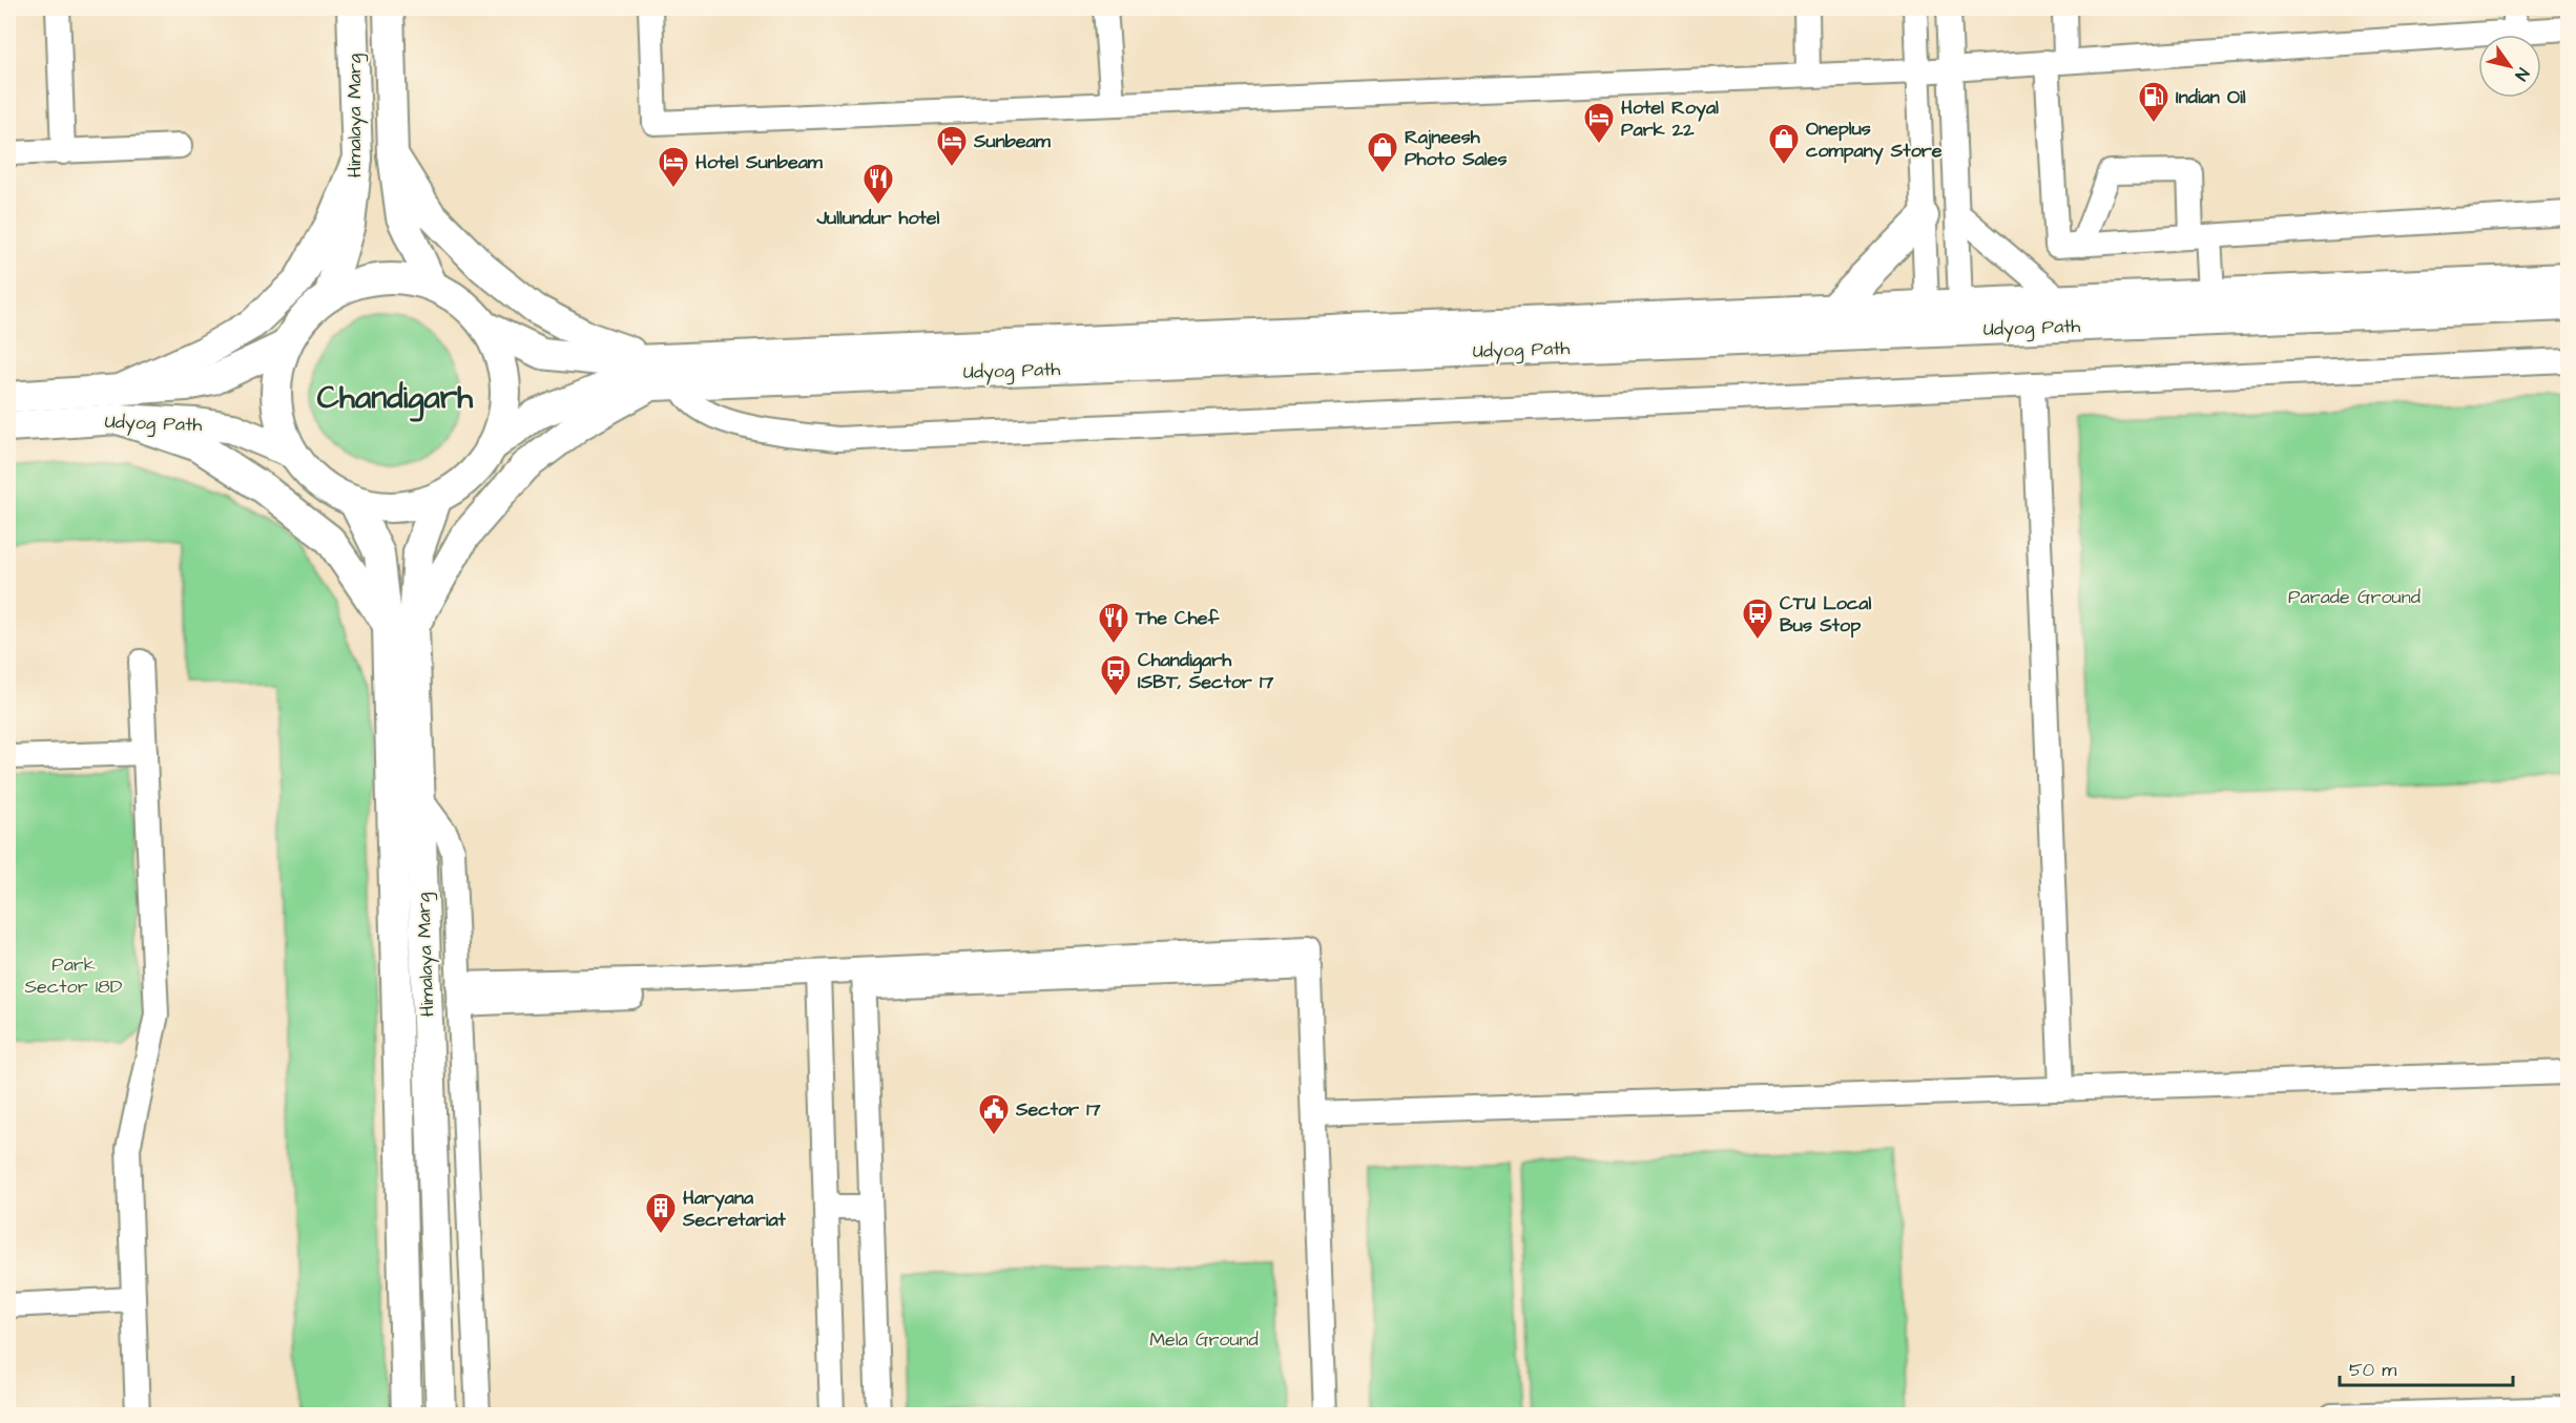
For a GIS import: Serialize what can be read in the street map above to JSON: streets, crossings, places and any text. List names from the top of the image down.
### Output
{
  "streets": {
    "main road": ["Himalaya Marg", "Udyog Path"]
  },
  "districts": ["Chandigarh"],
  "parks": ["Parade Ground", "Park Sector 18D", "Mela Ground"],
  "places": {
    "fuel station": ["Indian Oil"],
    "hotel": ["Hotel Royal Park 22", "Sunbeam", "Hotel Sunbeam"],
    "shop": ["Oneplus company Store", "Rajneesh Photo Sales"],
    "restaurant": ["Jullundur hotel", "The Chef"],
    "bus stop": ["CTU Local Bus Stop", "Chandigarh ISBT, Sector 17"],
    "public building": ["Sector 17"],
    "building": ["Haryana Secretariat"]
  },
  "scale_bar": "50 m",
  "north": "bottom right"
}
